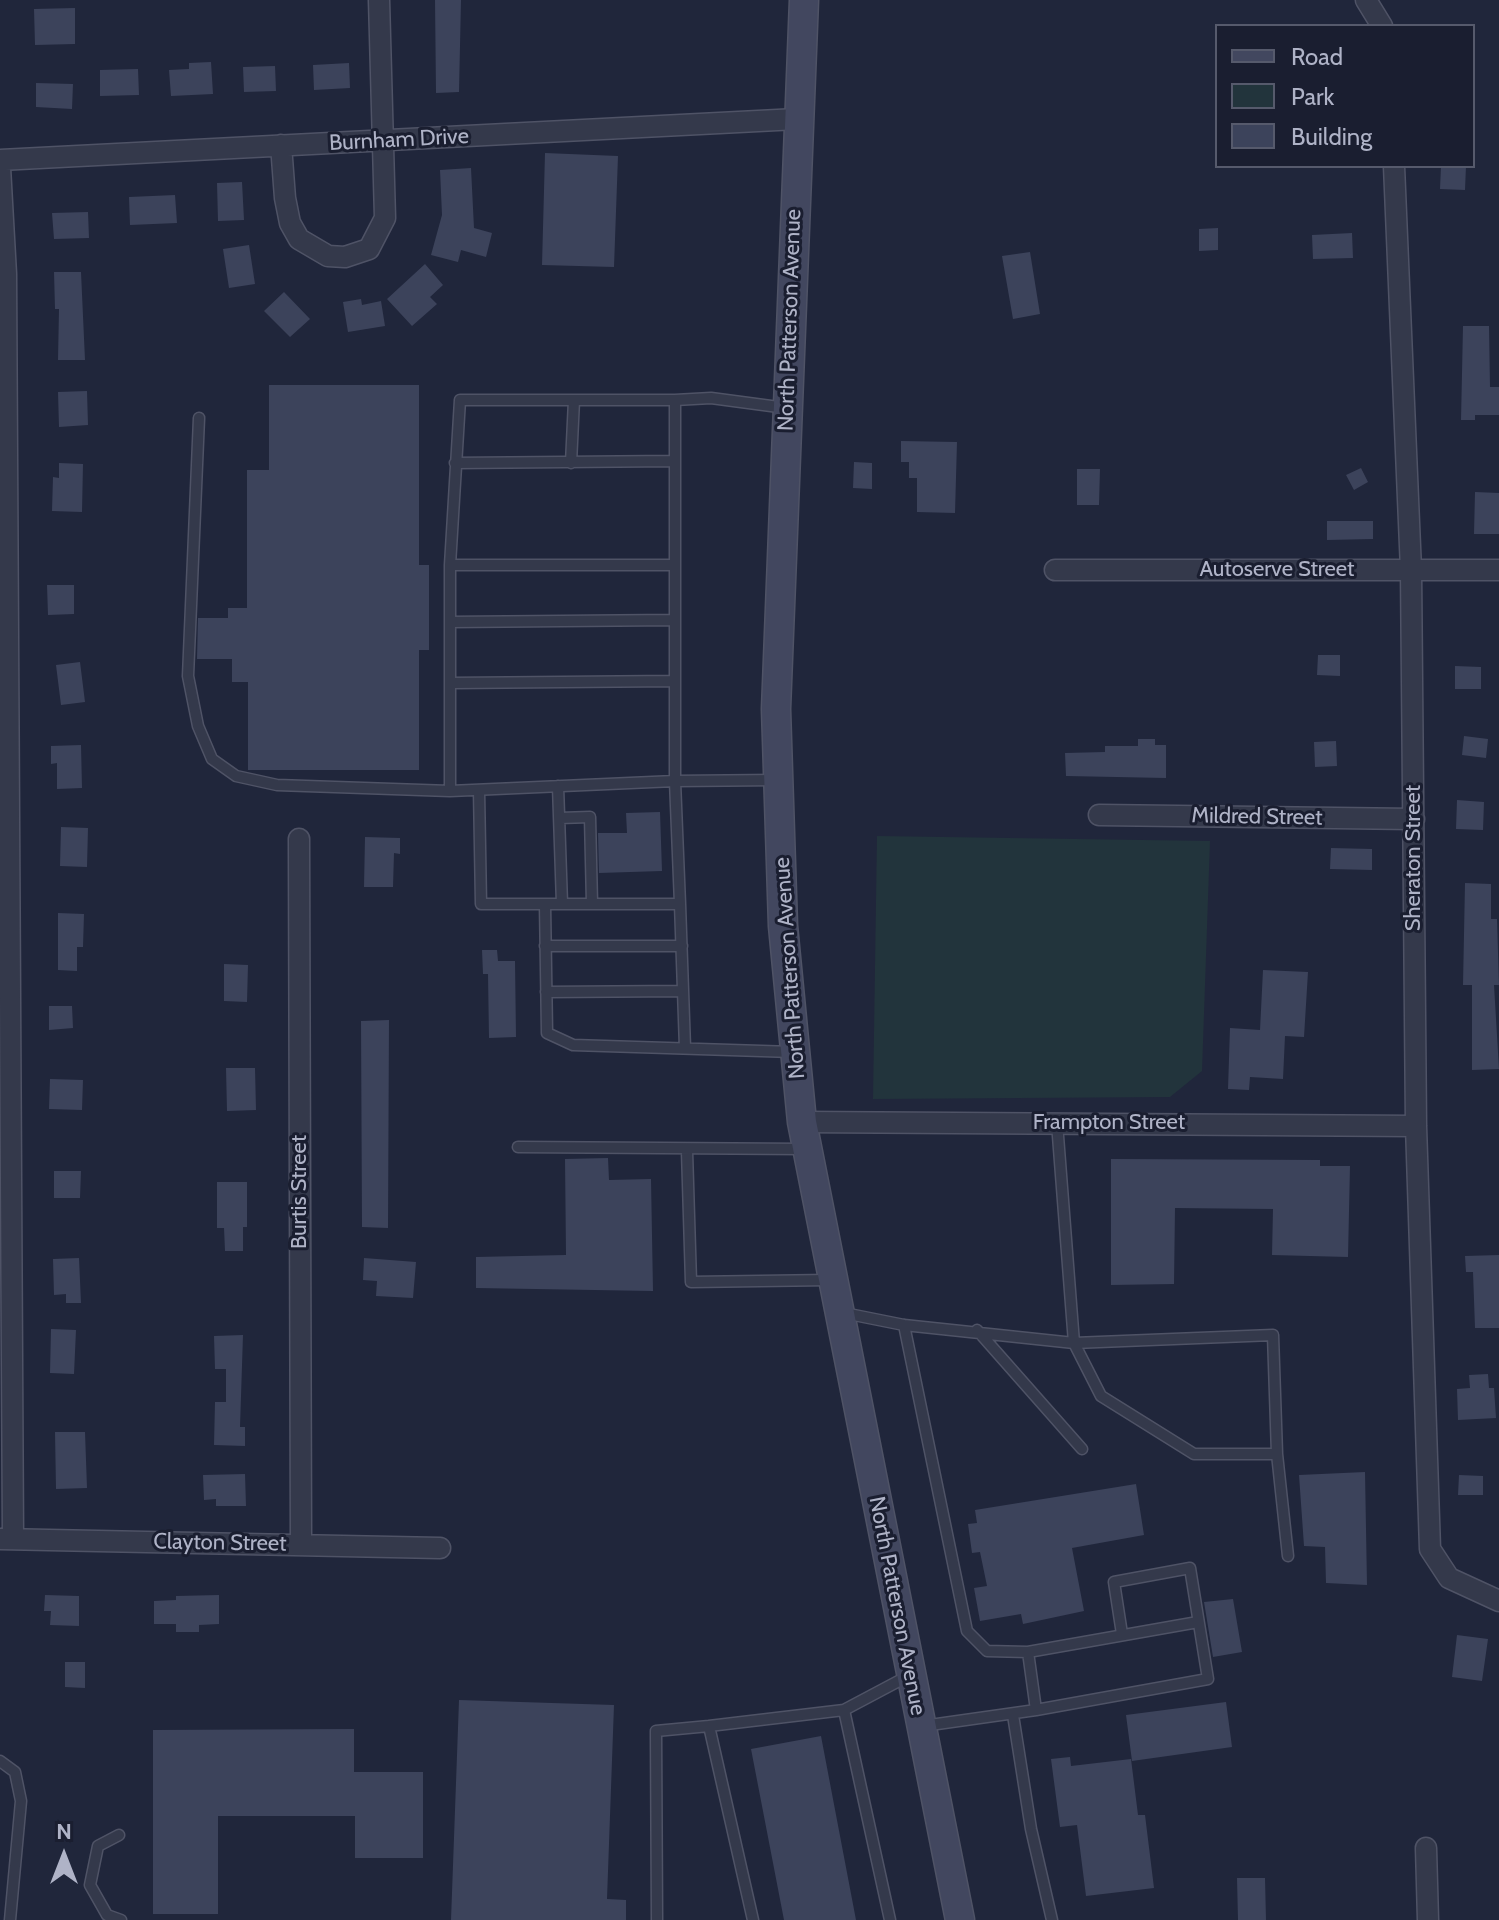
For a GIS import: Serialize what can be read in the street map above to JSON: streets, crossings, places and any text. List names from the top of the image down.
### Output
{
  "streets": {
    "main road": ["North Patterson Avenue"],
    "street": [
      "Burnham Drive",
      "Autoserve Street",
      "Mildred Street",
      "Sheraton Street",
      "Frampton Street",
      "Burtis Street",
      "Clayton Street"
    ]
  },
  "crossings": [
    ["Burnham Drive", "North Patterson Avenue"],
    ["North Patterson Avenue", "Frampton Street"],
    ["Autoserve Street", "Sheraton Street"],
    ["Mildred Street", "Sheraton Street"],
    ["Sheraton Street", "Frampton Street"],
    ["Burtis Street", "Clayton Street"]
  ],
  "legend": ["Road", "Park", "Building"],
  "north": "top"
}
